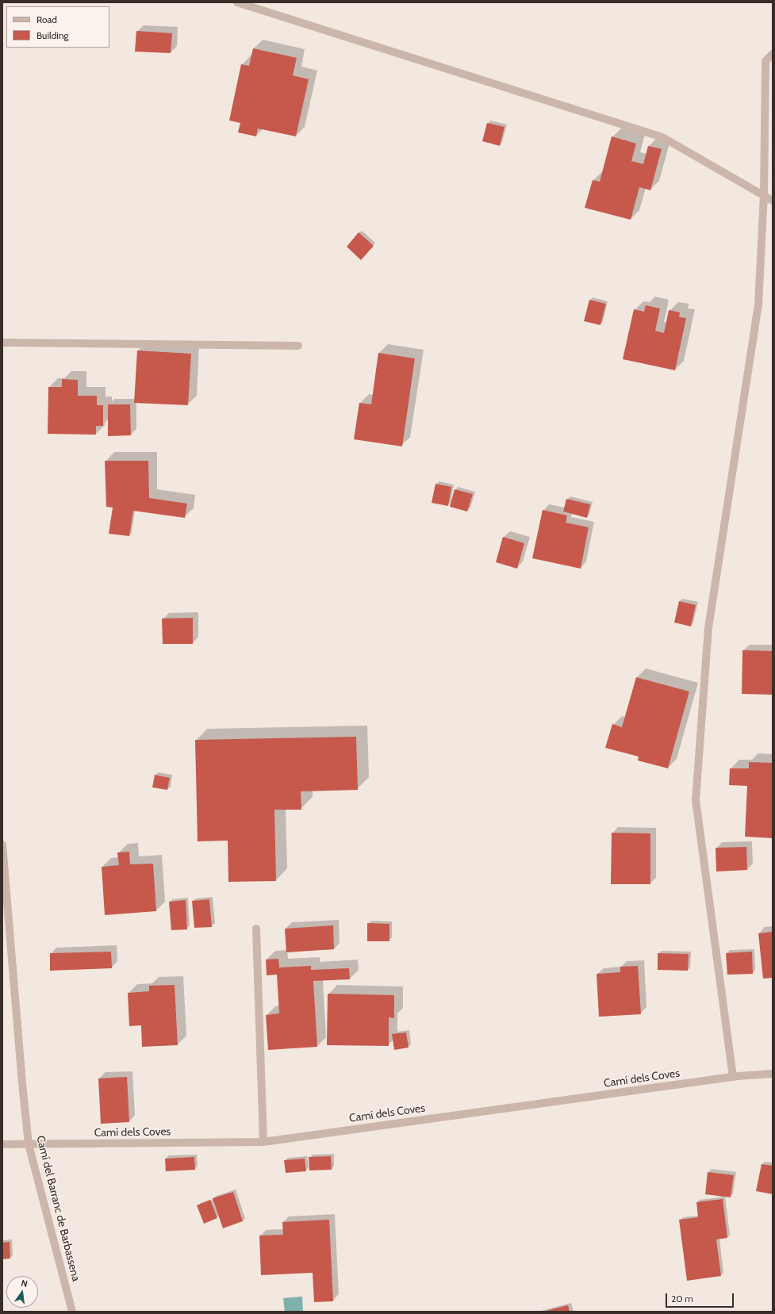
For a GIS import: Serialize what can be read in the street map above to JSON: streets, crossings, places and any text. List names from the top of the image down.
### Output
{
  "streets": {
    "street": ["Camí dels Coves", "Camí del Barranc de Barbassena"]
  },
  "crossings": [
    ["Camí dels Coves", "Camí del Barranc de Barbassena"]
  ],
  "legend": ["Road", "Building"],
  "scale_bar": "20 m",
  "north": "top"
}
